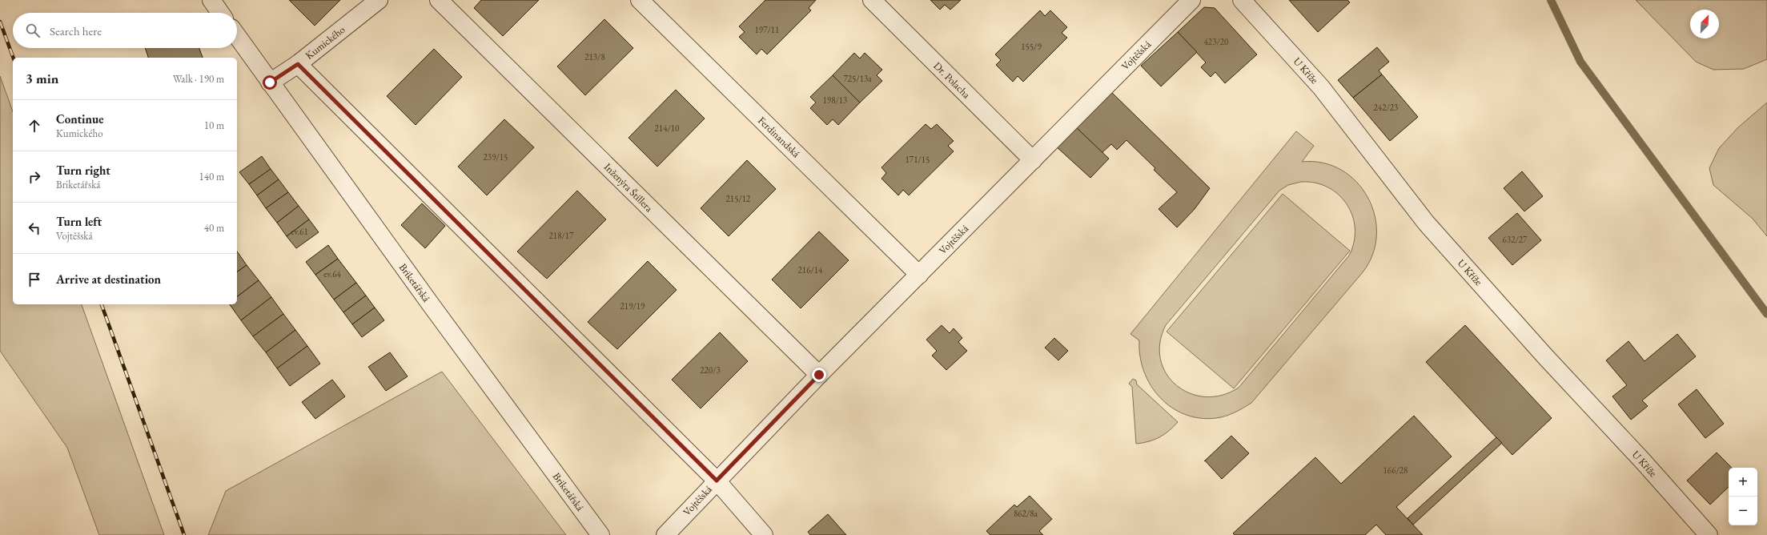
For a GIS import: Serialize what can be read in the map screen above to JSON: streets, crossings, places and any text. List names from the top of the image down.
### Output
{
  "streets": {
    "street": [
      "Kumického",
      "Vojtěšská",
      "U Kříže",
      "Dr. Polacha",
      "Ferdinandská",
      "Inženýra Štillera",
      "Briketářská"
    ]
  },
  "crossings": [
    ["Kumického", "Briketářská"],
    ["Vojtěšská", "Dr. Polacha"],
    ["Vojtěšská", "Ferdinandská"],
    ["Vojtěšská", "Inženýra Štillera"]
  ],
  "house_numbers": [
    "197/11",
    "423/20",
    "155/9",
    "213/8",
    "725/13a",
    "198/13",
    "242/23",
    "214/10",
    "239/15",
    "171/15",
    "215/12",
    "ev.61",
    "218/17",
    "632/27",
    "216/14",
    "ev.64",
    "219/19",
    "220/3",
    "166/28",
    "862/8a"
  ],
  "north": "top right",
  "page": {
    "search": "Search here",
    "heading": ["3 min", "Walk · 190 m"],
    "list": [
      ["Continue", "Kumického", "10 m"],
      ["Turn right", "Briketářská", "140 m"],
      ["Turn left", "Vojtěšská", "40 m"],
      "Arrive at destination"
    ],
    "map_buttons": ["+", "−"]
  }
}
